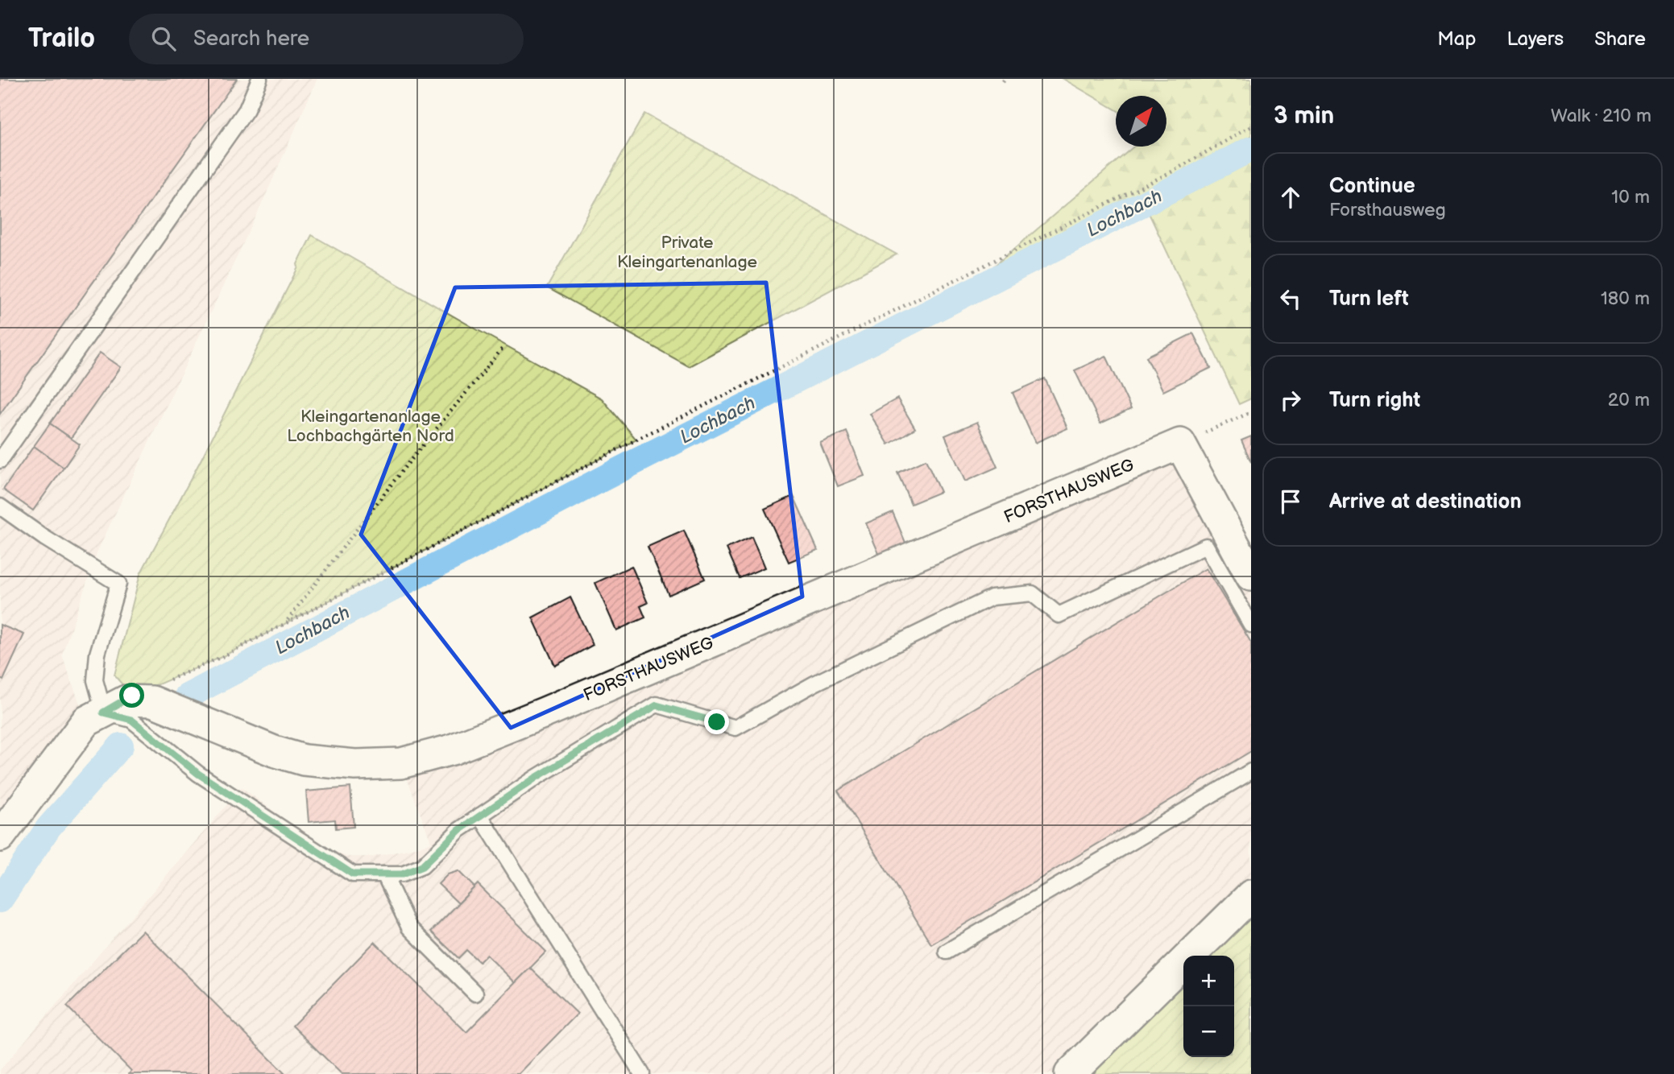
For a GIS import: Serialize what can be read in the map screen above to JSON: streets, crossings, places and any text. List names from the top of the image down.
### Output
{
  "streets": {
    "street": ["FORSTHAUSWEG"]
  },
  "water": ["Lochbach"],
  "parks": ["Private Kleingartenanlage", "Kleingartenanlage Lochbachgärten Nord"],
  "north": "top right",
  "page": {
    "header": "Trailo",
    "search": "Search here",
    "nav": ["Map", "Layers", "Share"],
    "heading": ["3 min", "Walk · 210 m"],
    "list": [
      ["Continue", "Forsthausweg", "10 m"],
      ["Turn left", "180 m"],
      ["Turn right", "20 m"],
      "Arrive at destination"
    ],
    "map_buttons": ["+", "−"]
  }
}
